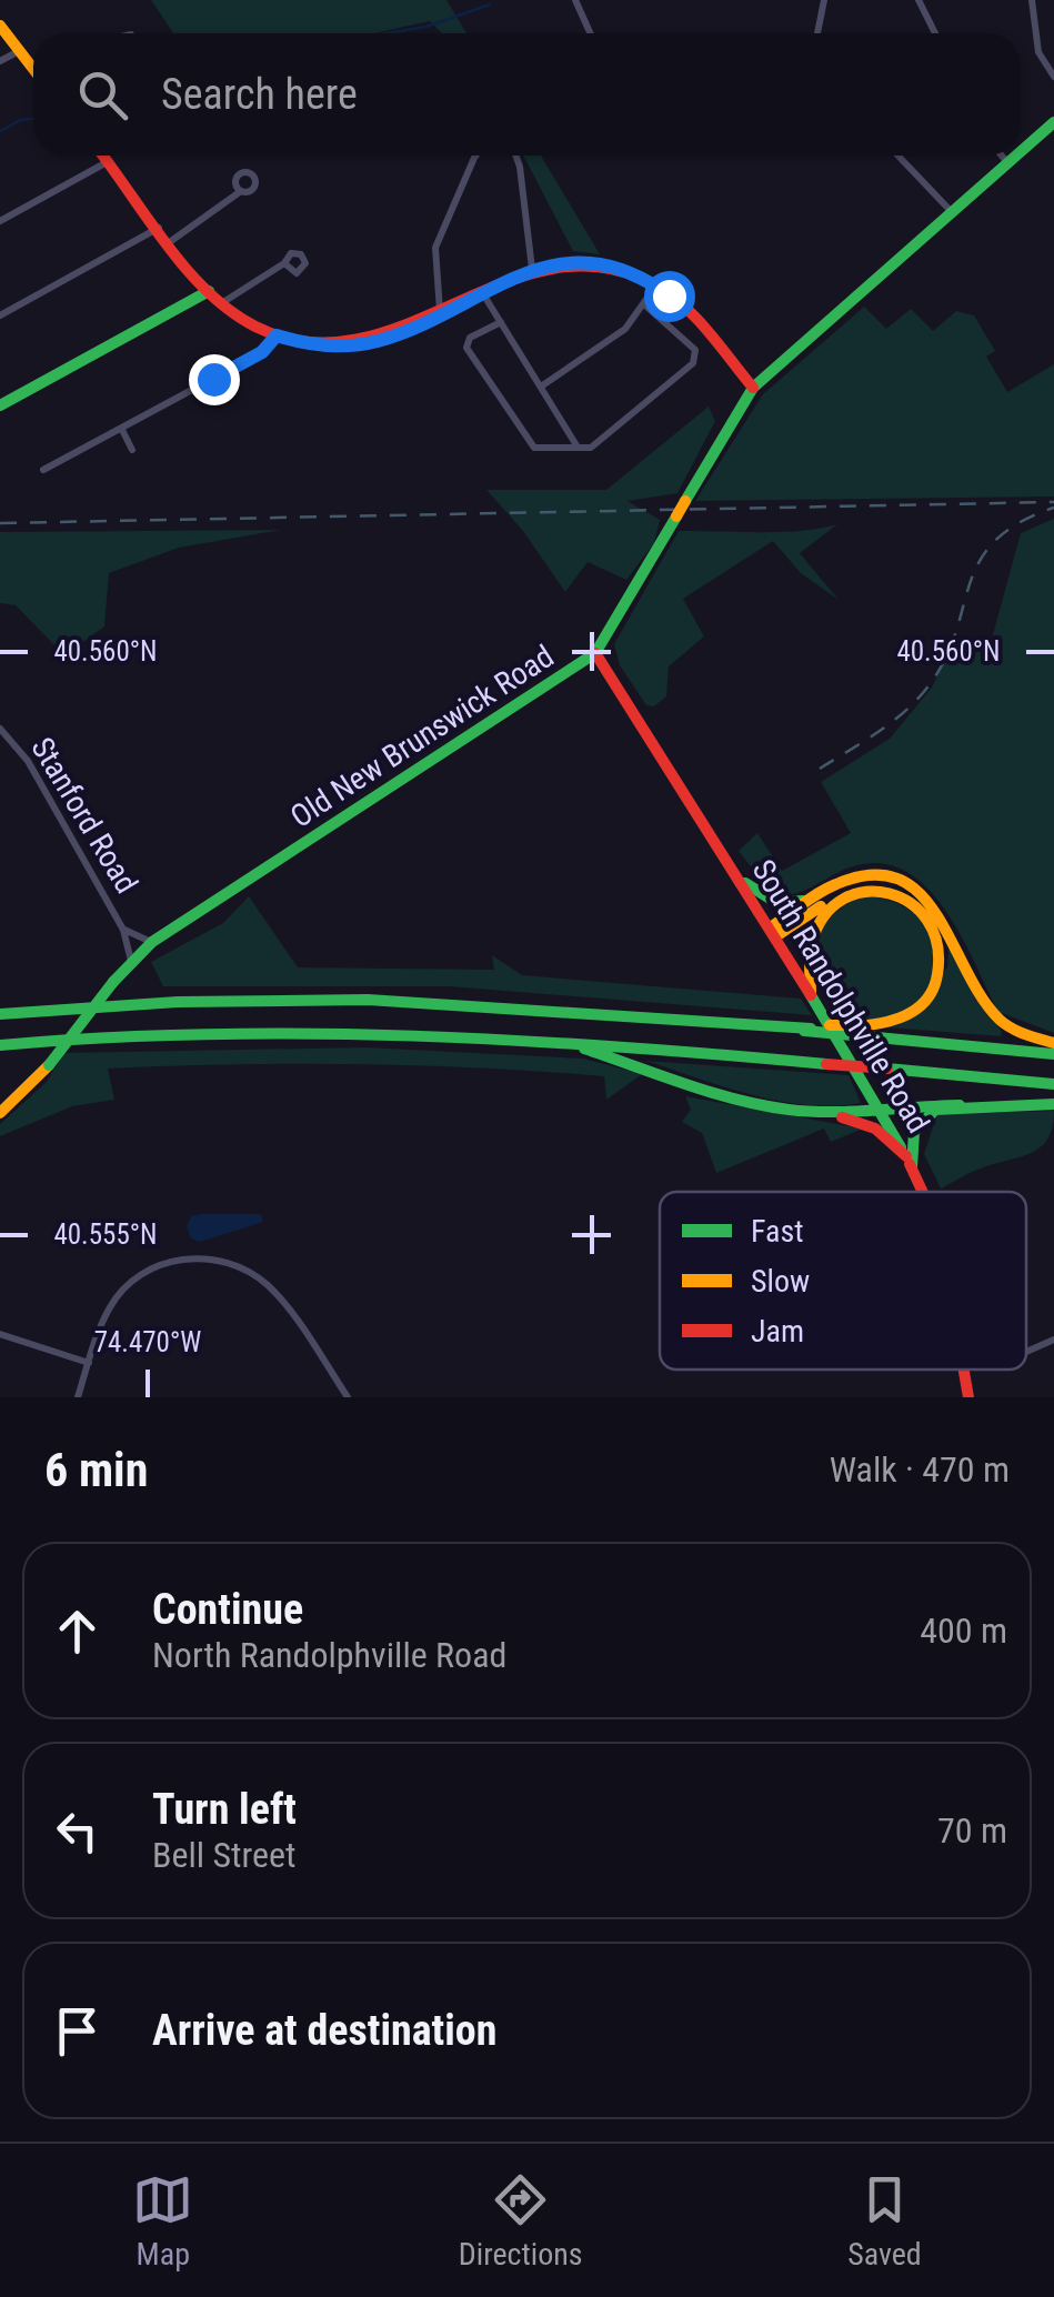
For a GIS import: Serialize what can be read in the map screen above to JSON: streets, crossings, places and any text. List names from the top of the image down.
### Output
{
  "streets": {
    "main road": ["Old New Brunswick Road", "South Randolphville Road"],
    "street": ["Stanford Road"]
  },
  "crossings": [
    ["Old New Brunswick Road", "Stanford Road"],
    ["Old New Brunswick Road", "South Randolphville Road"]
  ],
  "legend": ["Fast", "Slow", "Jam"],
  "page": {
    "search": "Search here",
    "heading": ["6 min", "Walk · 470 m"],
    "list": [
      ["Continue", "North Randolphville Road", "400 m"],
      ["Turn left", "Bell Street", "70 m"],
      "Arrive at destination"
    ],
    "nav": ["Map", "Directions", "Saved"]
  },
  "coordinates": ["40.560°N", "40.555°N", "74.470°W"]
}
